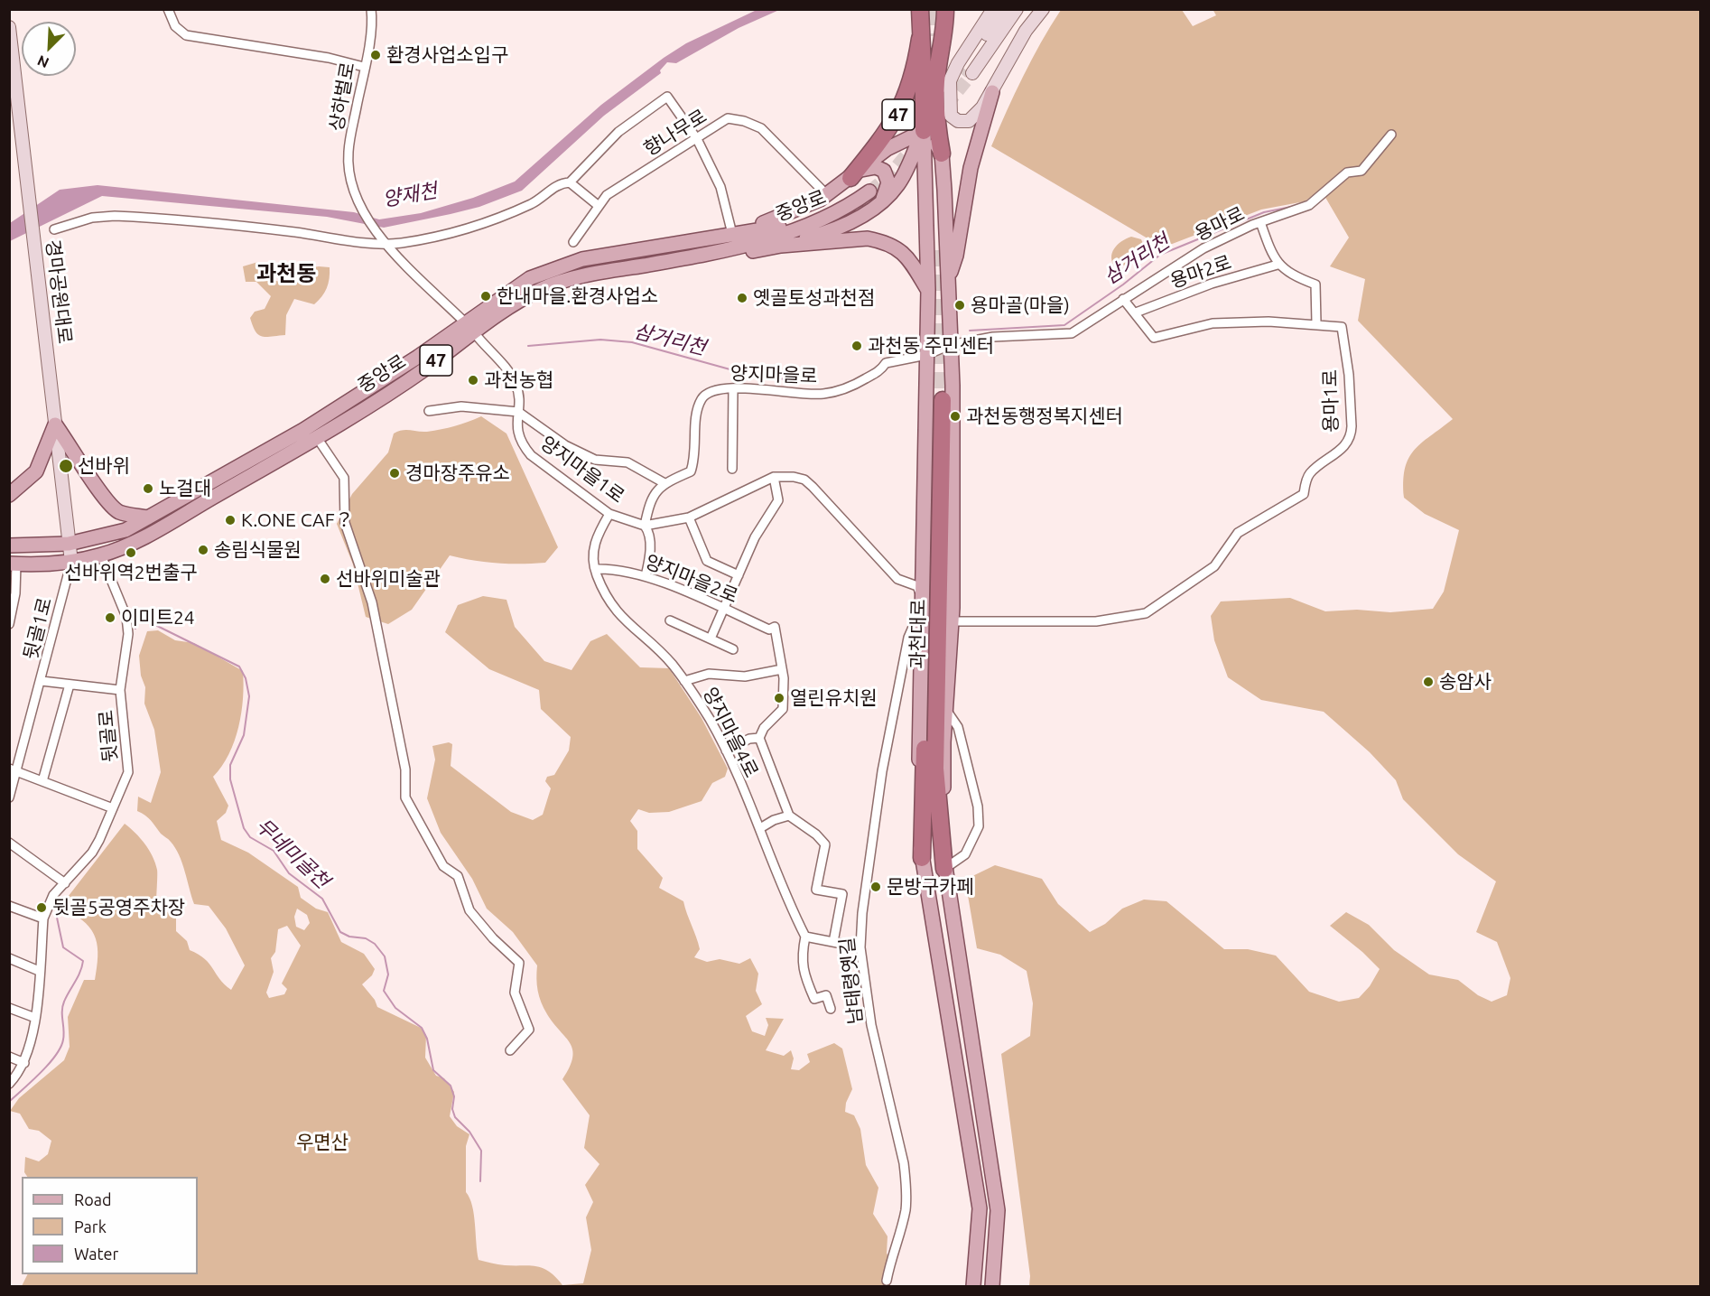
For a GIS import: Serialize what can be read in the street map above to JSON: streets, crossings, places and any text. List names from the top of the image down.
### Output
{
  "streets": {
    "highway": ["47", "과천대로"],
    "main road": ["중앙로"],
    "street": [
      "상하벌로",
      "향나무로",
      "용마로",
      "용마2로",
      "경마공원대로",
      "양지마을로",
      "용마1로",
      "양지마을1로",
      "양지마을2로",
      "뒷골1로",
      "양지마을4로",
      "뒷골로",
      "남태령옛길"
    ]
  },
  "crossings": [
    ["47", "향나무로"],
    ["47", "중앙로"],
    ["중앙로", "경마공원대로"],
    ["중앙로", "양지마을1로"],
    ["중앙로", "뒷골1로"],
    ["중앙로", "뒷골로"],
    ["용마로", "양지마을로"],
    ["용마로", "용마1로"],
    ["용마2로", "용마1로"],
    ["경마공원대로", "뒷골1로"],
    ["양지마을로", "양지마을1로"],
    ["양지마을1로", "양지마을4로"],
    ["양지마을2로", "양지마을4로"],
    ["뒷골1로", "뒷골로"]
  ],
  "districts": ["과천동"],
  "water": ["양재천", "삼거리천", "무네미골천"],
  "parks": ["우면산"],
  "places": [
    "환경사업소입구",
    "한내마을.환경사업소",
    "옛골토성과천점",
    "용마골(마을)",
    "과천동 주민센터",
    "과천농협",
    "과천동행정복지센터",
    "선바위",
    "경마장주유소",
    "노걸대",
    "K.ONE CAF？",
    "송림식물원",
    "선바위역2번출구",
    "선바위미술관",
    "이미트24",
    "송암사",
    "열린유치원",
    "문방구카페",
    "뒷골5공영주차장"
  ],
  "legend": ["Road", "Park", "Water"],
  "north": "bottom left"
}
